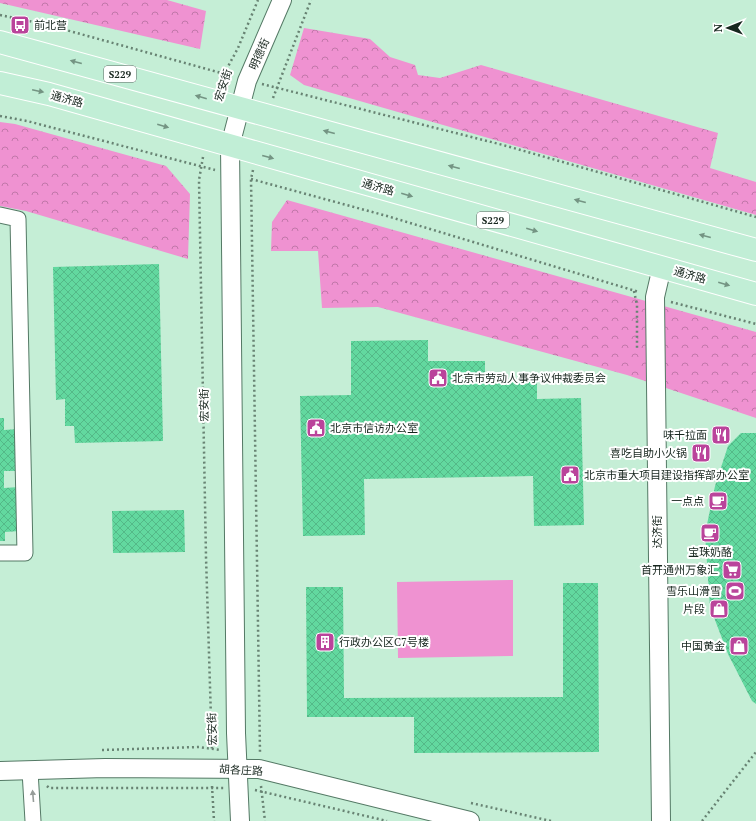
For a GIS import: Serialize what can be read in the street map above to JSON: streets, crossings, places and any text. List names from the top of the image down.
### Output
{
  "streets": {
    "main road": ["S229", "通济路"],
    "street": [
      "明德街",
      "宏安街",
      "达济街",
      "胡各庄路"
    ]
  },
  "crossings": [
    ["明德街", "S229"],
    ["明德街", "宏安街"],
    ["S229", "宏安街"],
    ["宏安街", "通济路"],
    ["宏安街", "胡各庄路"],
    ["通济路", "达济街"]
  ],
  "places": {
    "bus stop": ["前北营"],
    "public building": ["北京市劳动人事争议仲裁委员会", "北京市信访办公室", "北京市重大项目建设指挥部办公室"],
    "restaurant": ["味千拉面", "喜吃自助小火锅"],
    "cafe": ["一点点", "宝珠奶酪"],
    "supermarket": ["首开通州万象汇"],
    "sports": ["雪乐山滑雪"],
    "shop": ["片段", "中国黄金"],
    "building": ["行政办公区C7号楼"]
  },
  "north": "left"
}
